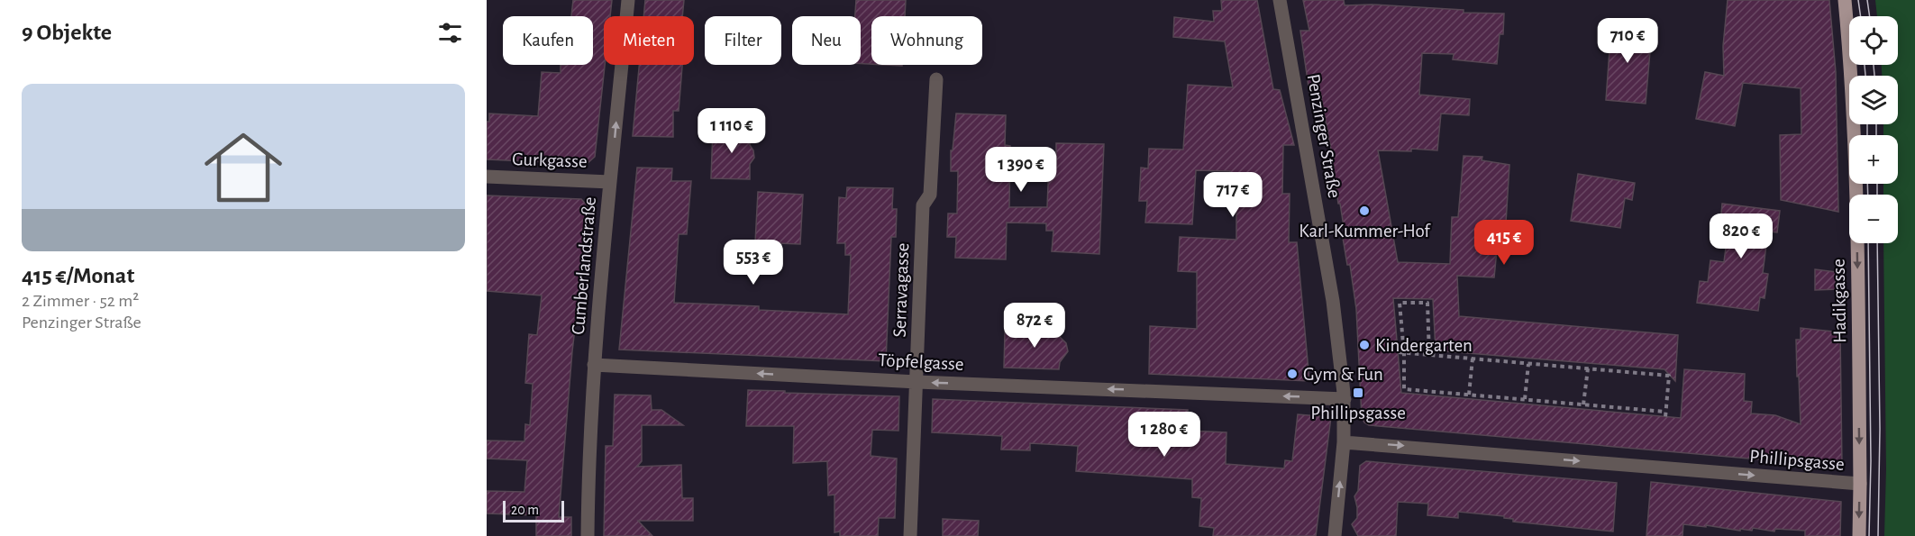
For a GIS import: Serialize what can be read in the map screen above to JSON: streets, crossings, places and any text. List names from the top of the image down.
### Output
{
  "streets": {
    "main road": ["Hadikgasse"],
    "street": [
      "Penzinger Straße",
      "Gurkgasse",
      "Cumberlandstraße",
      "Serravagasse",
      "Töpfelgasse",
      "Phillipsgasse"
    ]
  },
  "crossings": [
    ["Penzinger Straße", "Töpfelgasse"],
    ["Penzinger Straße", "Phillipsgasse"],
    ["Gurkgasse", "Cumberlandstraße"],
    ["Cumberlandstraße", "Töpfelgasse"],
    ["Serravagasse", "Töpfelgasse"],
    ["Hadikgasse", "Phillipsgasse"]
  ],
  "one_way": ["Hadikgasse", "Töpfelgasse", "Phillipsgasse"],
  "places": {
    "other": ["Karl-Kummer-Hof", "Kindergarten", "Gym & Fun"],
    "transit": ["Phillipsgasse"]
  },
  "scale_bar": "20 m",
  "page": {
    "heading": "9 Objekte",
    "map_buttons": ["+", "−"],
    "chip": [
      "Kaufen",
      "Mieten",
      "Filter",
      "Neu",
      "Wohnung"
    ],
    "price": [
      "710 €",
      "1 110 €",
      "1 390 €",
      "717 €",
      "820 €",
      "415 €",
      "553 €",
      "872 €",
      "1 280 €"
    ],
    "list": [
      {
        "name": "415 €/Monat",
        "note": "2 Zimmer · 52 m² · Penzinger Straße"
      }
    ],
    "scale": "20 m"
  }
}
